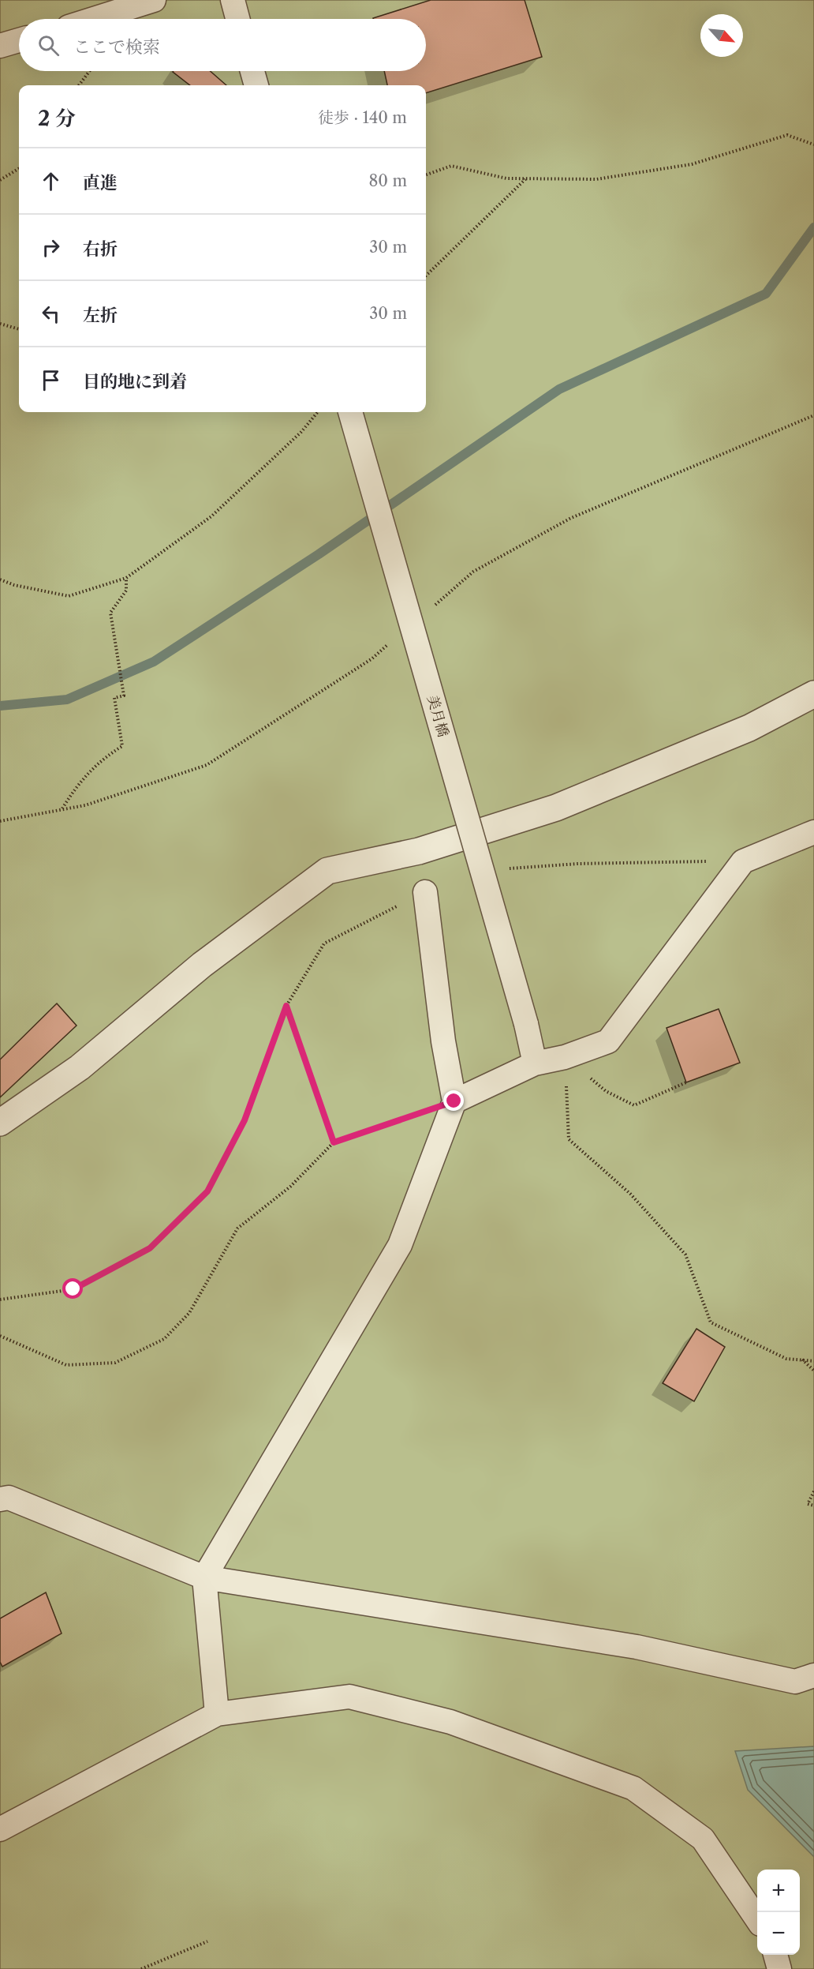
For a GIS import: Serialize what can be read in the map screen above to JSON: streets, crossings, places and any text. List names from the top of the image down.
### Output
{
  "streets": {
    "street": ["美月橋"]
  },
  "north": "bottom right",
  "page": {
    "search": "ここで検索",
    "heading": ["2 分", "徒歩 · 140 m"],
    "list": [
      ["直進", "80 m"],
      ["右折", "30 m"],
      ["左折", "30 m"],
      "目的地に到着"
    ],
    "map_buttons": ["+", "−"]
  }
}
